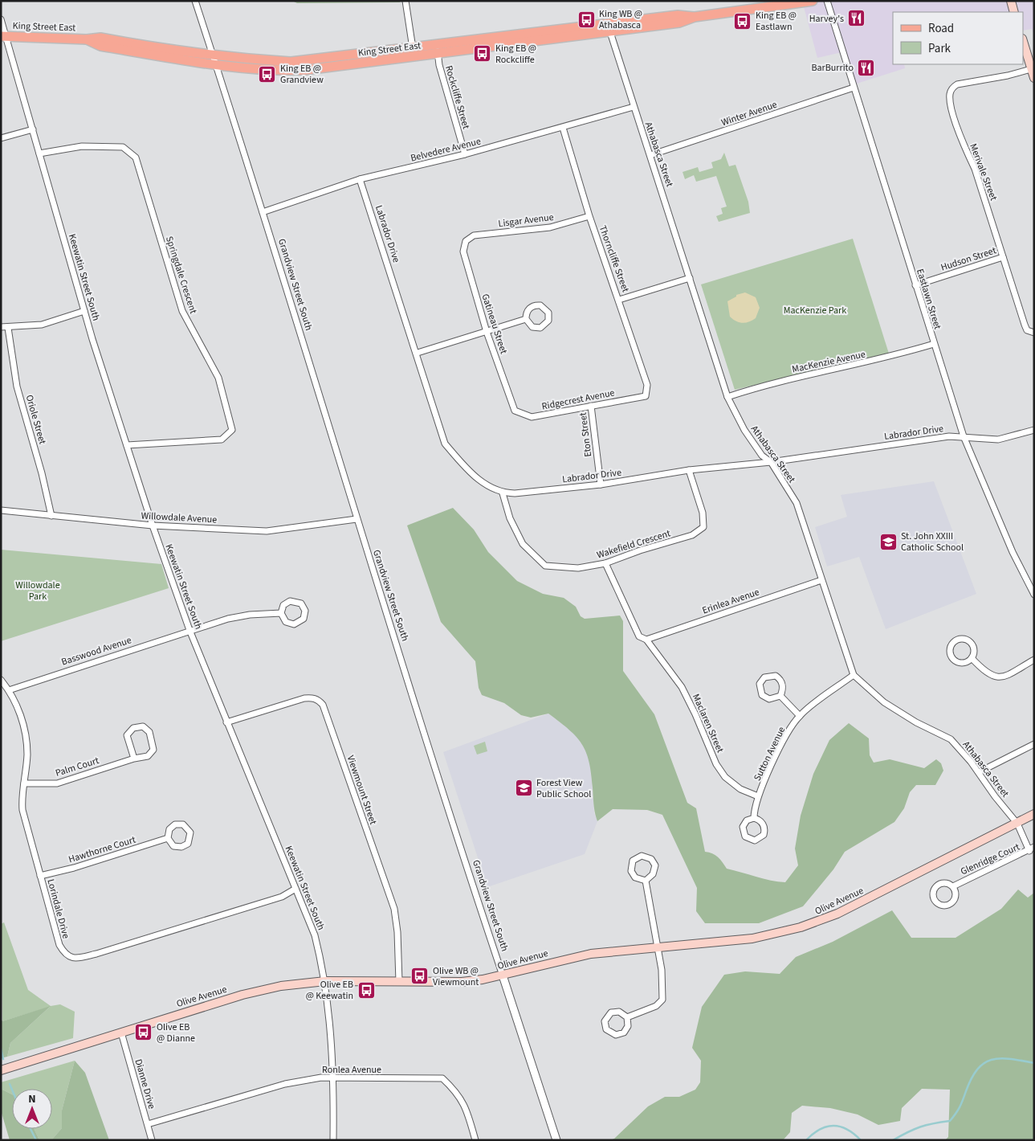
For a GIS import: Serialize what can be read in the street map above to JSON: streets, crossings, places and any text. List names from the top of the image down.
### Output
{
  "streets": {
    "main road": ["King Street East", "Olive Avenue"],
    "street": [
      "Rockcliffe Street",
      "Winter Avenue",
      "Belvedere Avenue",
      "Athabasca Street",
      "Merivale Street",
      "Lisgar Avenue",
      "Labrador Drive",
      "Thorncliffe Street",
      "Hudson Street",
      "Springdale Crescent",
      "Keewatin Street South",
      "Grandview Street South",
      "Eastlawn Street",
      "Gatineau Street",
      "MacKenzie Avenue",
      "Ridgecrest Avenue",
      "Oriole Street",
      "Eton Street",
      "Willowdale Avenue",
      "Wakefield Crescent",
      "Erinlea Avenue",
      "Basswood Avenue",
      "Maclaren Street",
      "Sutton Avenue",
      "Palm Court",
      "Viewmount Street",
      "Hawthorne Court",
      "Glenridge Court",
      "Lorindale Drive",
      "Ronlea Avenue",
      "Dianne Drive"
    ]
  },
  "crossings": [
    ["King Street East", "Rockcliffe Street"],
    ["King Street East", "Athabasca Street"],
    ["King Street East", "Keewatin Street South"],
    ["King Street East", "Grandview Street South"],
    ["Rockcliffe Street", "Belvedere Avenue"],
    ["Winter Avenue", "Athabasca Street"],
    ["Winter Avenue", "Eastlawn Street"],
    ["Belvedere Avenue", "Athabasca Street"],
    ["Belvedere Avenue", "Labrador Drive"],
    ["Belvedere Avenue", "Thorncliffe Street"],
    ["Belvedere Avenue", "Grandview Street South"],
    ["Athabasca Street", "Labrador Drive"],
    ["Athabasca Street", "MacKenzie Avenue"],
    ["Athabasca Street", "Erinlea Avenue"],
    ["Athabasca Street", "Sutton Avenue"],
    ["Athabasca Street", "Glenridge Court"],
    ["Athabasca Street", "Olive Avenue"],
    ["Merivale Street", "Hudson Street"],
    ["Lisgar Avenue", "Thorncliffe Street"],
    ["Lisgar Avenue", "Gatineau Street"],
    ["Labrador Drive", "Eastlawn Street"],
    ["Labrador Drive", "Eton Street"],
    ["Labrador Drive", "Wakefield Crescent"],
    ["Thorncliffe Street", "Ridgecrest Avenue"],
    ["Hudson Street", "Eastlawn Street"],
    ["Springdale Crescent", "Keewatin Street South"],
    ["Keewatin Street South", "Willowdale Avenue"],
    ["Keewatin Street South", "Basswood Avenue"],
    ["Keewatin Street South", "Viewmount Street"],
    ["Keewatin Street South", "Olive Avenue"],
    ["Keewatin Street South", "Lorindale Drive"],
    ["Keewatin Street South", "Ronlea Avenue"],
    ["Grandview Street South", "Willowdale Avenue"],
    ["Grandview Street South", "Olive Avenue"],
    ["Eastlawn Street", "MacKenzie Avenue"],
    ["Gatineau Street", "Ridgecrest Avenue"],
    ["Ridgecrest Avenue", "Eton Street"],
    ["Oriole Street", "Willowdale Avenue"],
    ["Wakefield Crescent", "Maclaren Street"],
    ["Erinlea Avenue", "Maclaren Street"],
    ["Basswood Avenue", "Lorindale Drive"],
    ["Maclaren Street", "Sutton Avenue"],
    ["Palm Court", "Lorindale Drive"],
    ["Viewmount Street", "Olive Avenue"],
    ["Hawthorne Court", "Lorindale Drive"],
    ["Olive Avenue", "Dianne Drive"],
    ["Ronlea Avenue", "Dianne Drive"]
  ],
  "parks": ["MacKenzie Park", "Willowdale Park"],
  "places": {
    "restaurant": ["Harvey's", "BarBurrito"],
    "bus stop": [
      "King WB @ Athabasca",
      "King EB @ Eastlawn",
      "King EB @ Rockcliffe",
      "King EB @ Grandview",
      "Olive WB @ Viewmount",
      "Olive EB @ Keewatin",
      "Olive EB @ Dianne"
    ],
    "school or university": ["St. John XXIII Catholic School", "Forest View Public School"]
  },
  "legend": ["Road", "Park"],
  "north": "top"
}
